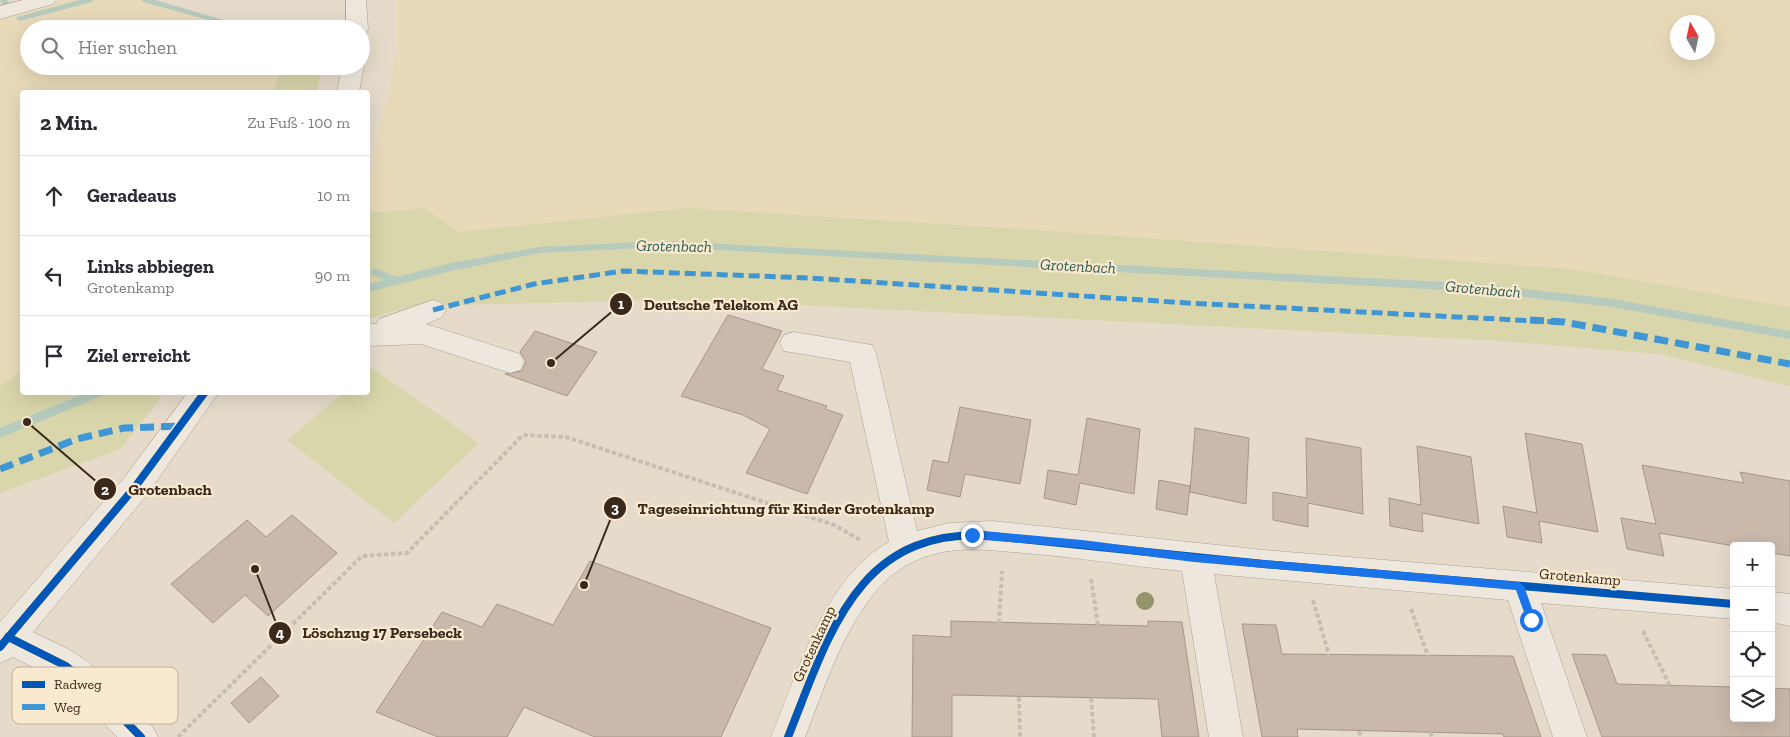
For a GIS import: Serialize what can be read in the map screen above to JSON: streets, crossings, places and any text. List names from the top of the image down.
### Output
{
  "streets": {
    "street": ["Grotenkamp"]
  },
  "water": ["Grotenbach"],
  "places": [
    "Deutsche Telekom AG",
    "Grotenbach",
    "Löschzug 17 Persebeck",
    "Tageseinrichtung für Kinder Grotenkamp"
  ],
  "legend": ["Radweg", "Weg"],
  "north": "top",
  "page": {
    "search": "Hier suchen",
    "heading": ["2 Min.", "Zu Fuß · 100 m"],
    "list": [
      ["Geradeaus", "10 m"],
      ["Links abbiegen", "Grotenkamp", "90 m"],
      "Ziel erreicht"
    ],
    "map_buttons": ["+", "−"]
  }
}
